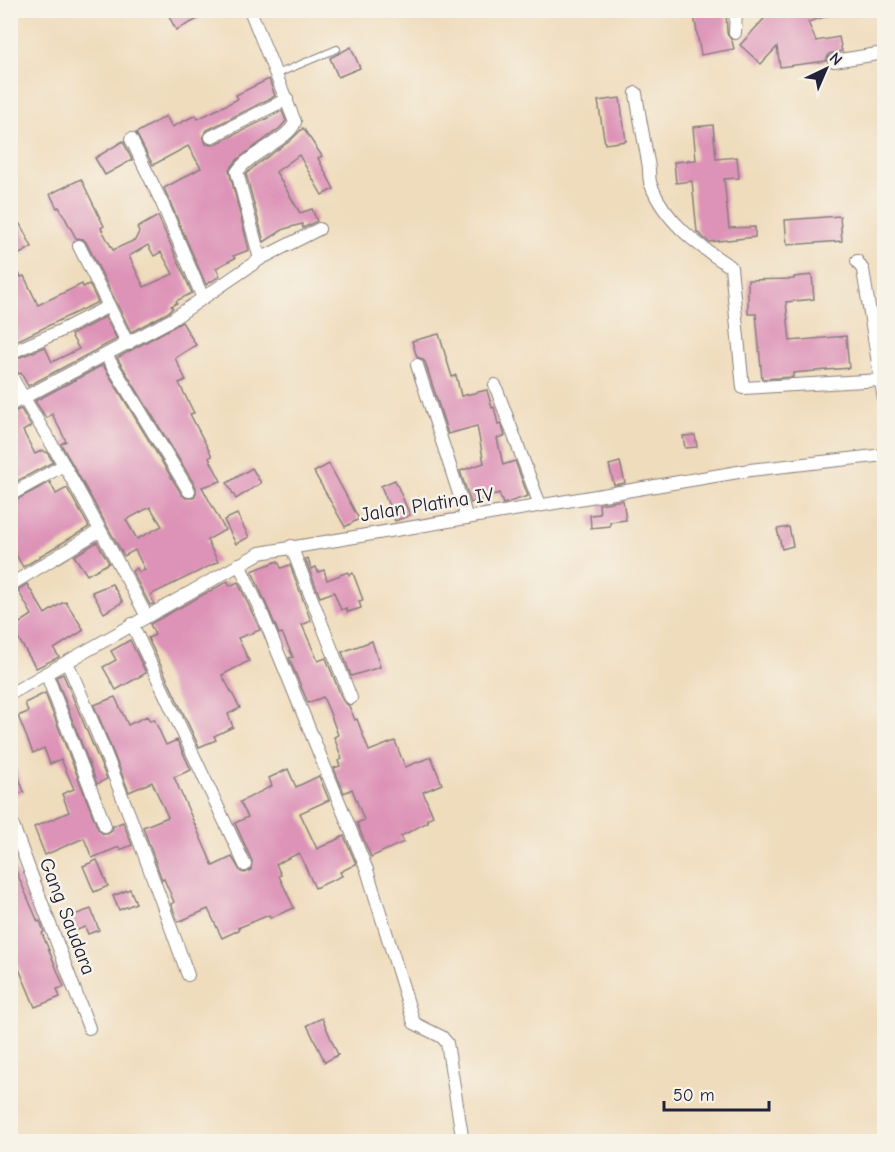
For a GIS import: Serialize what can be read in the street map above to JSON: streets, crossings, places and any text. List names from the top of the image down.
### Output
{
  "streets": {
    "street": ["Jalan Platina IV", "Gang Saudara"]
  },
  "scale_bar": "50 m",
  "north": "top right"
}
